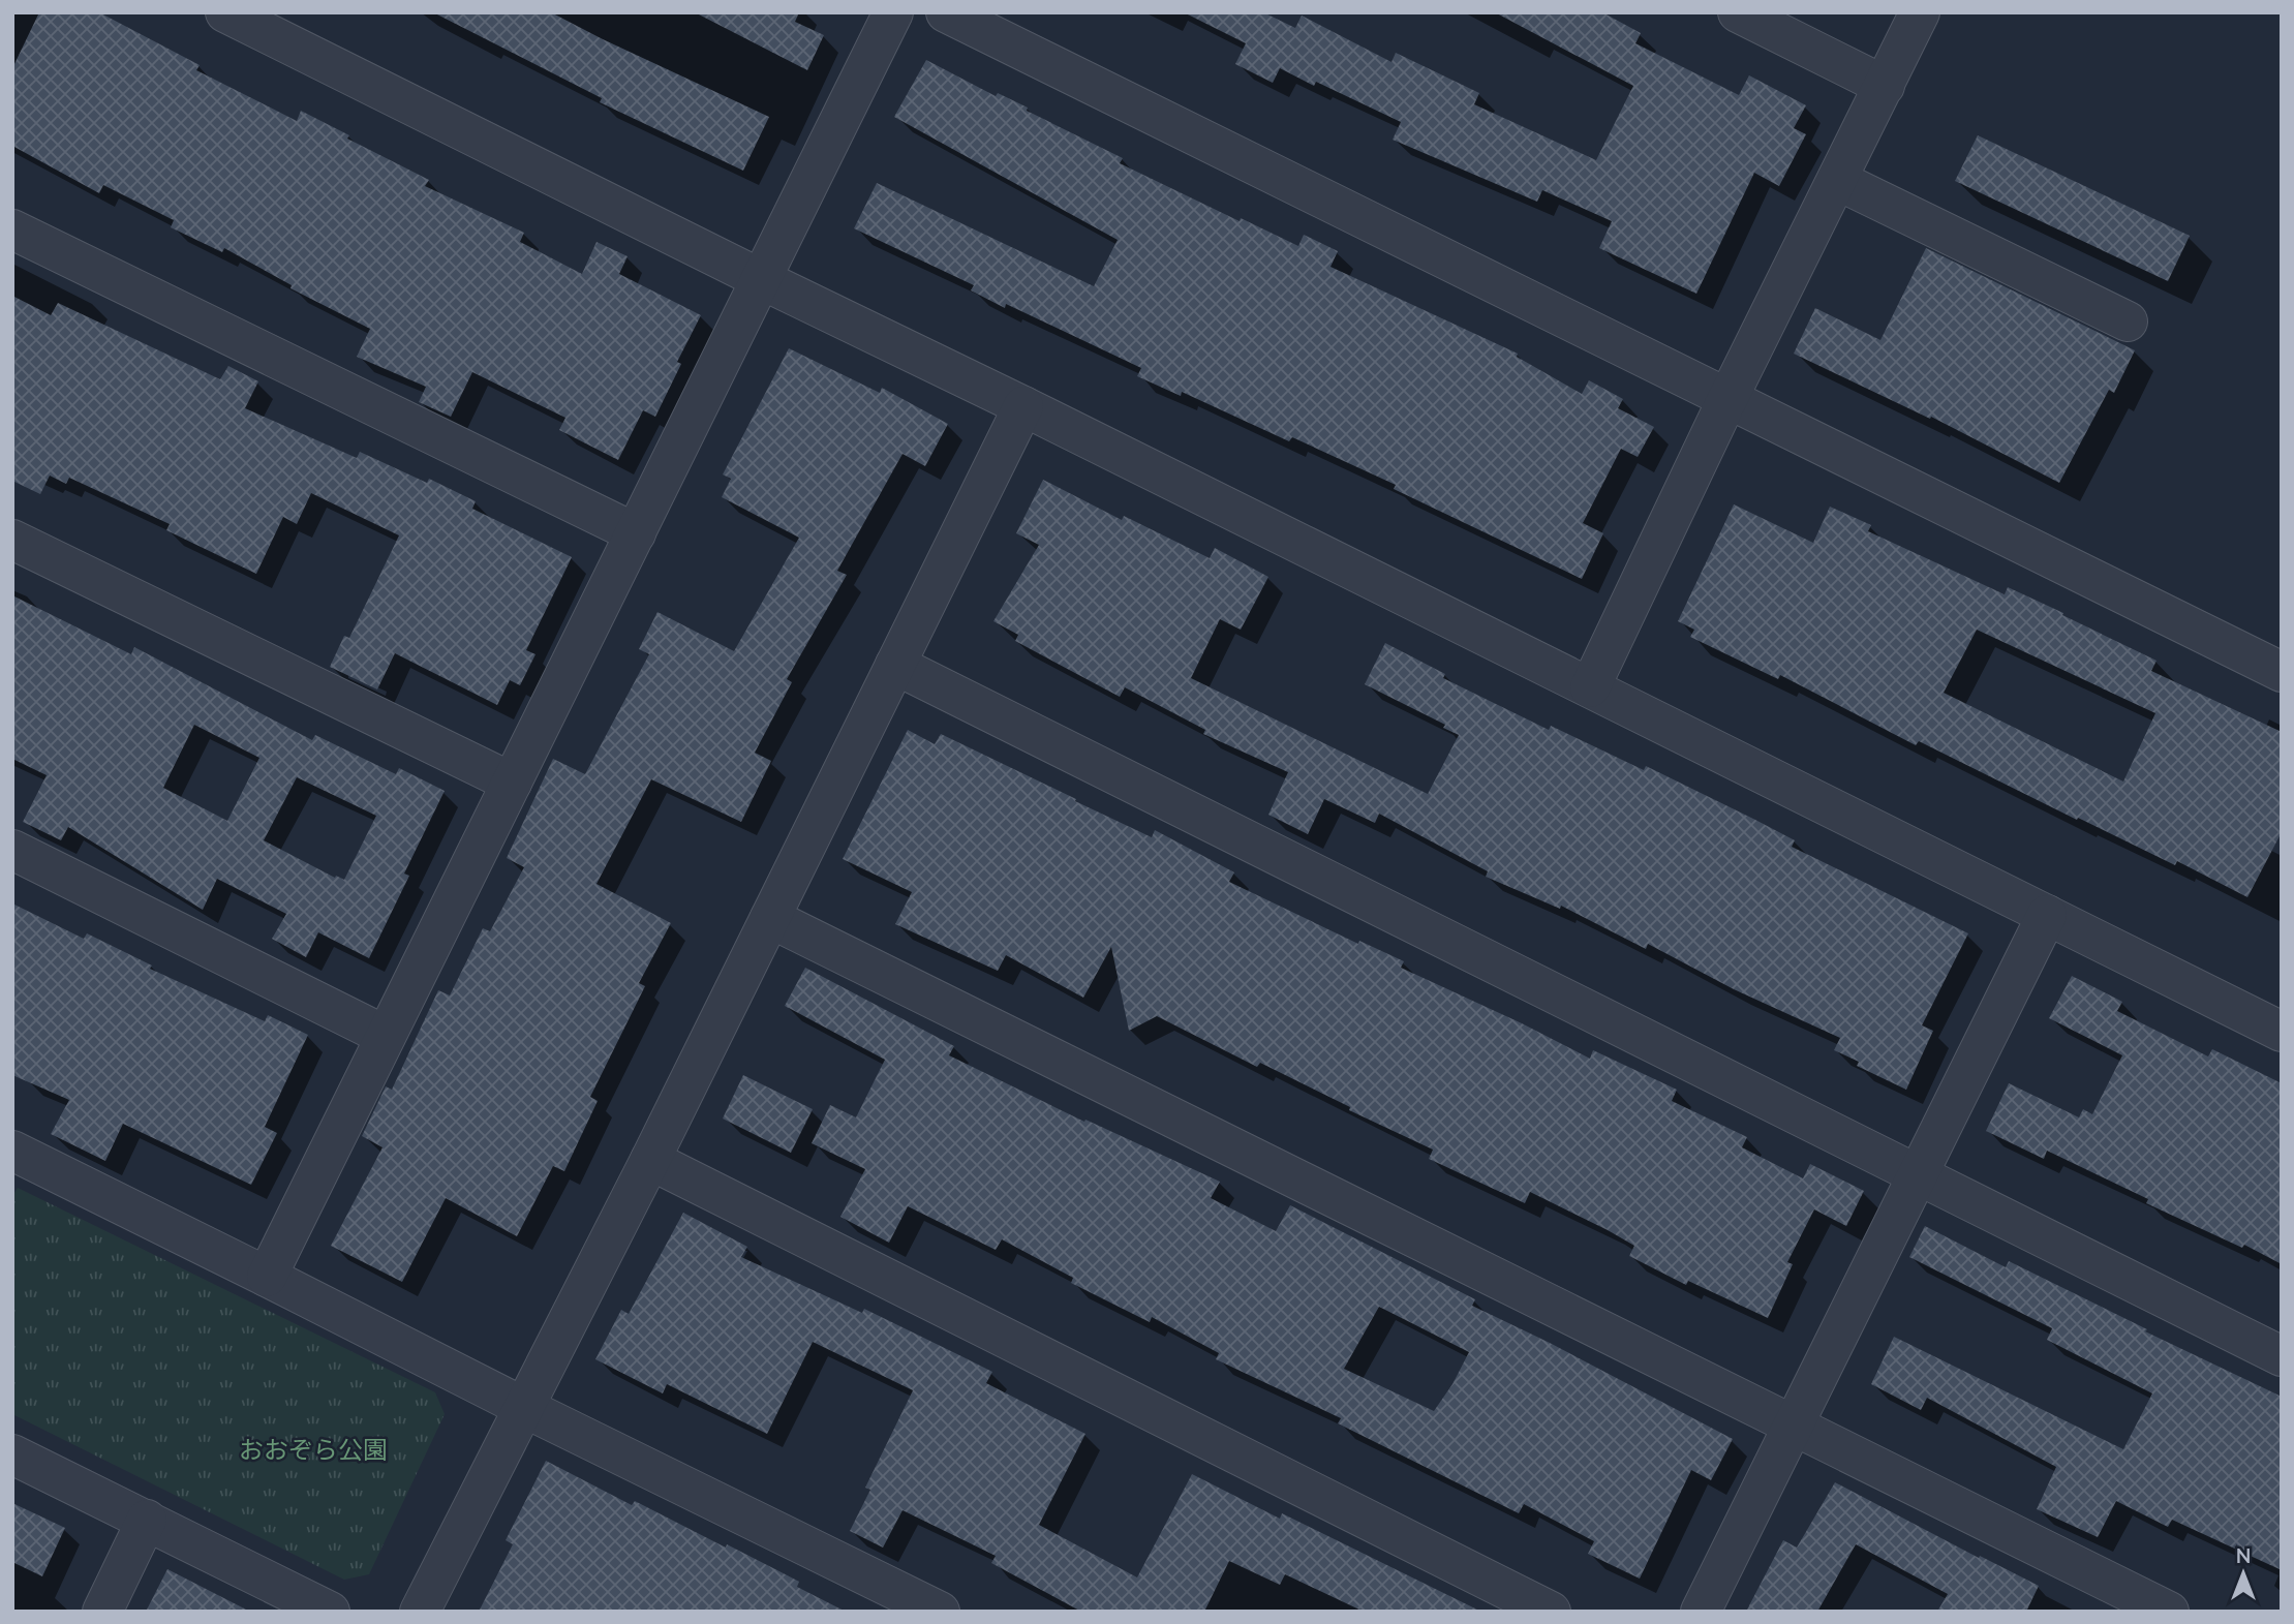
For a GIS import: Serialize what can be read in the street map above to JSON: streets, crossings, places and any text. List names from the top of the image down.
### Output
{
  "parks": ["おおぞら公園"],
  "north": "top"
}
